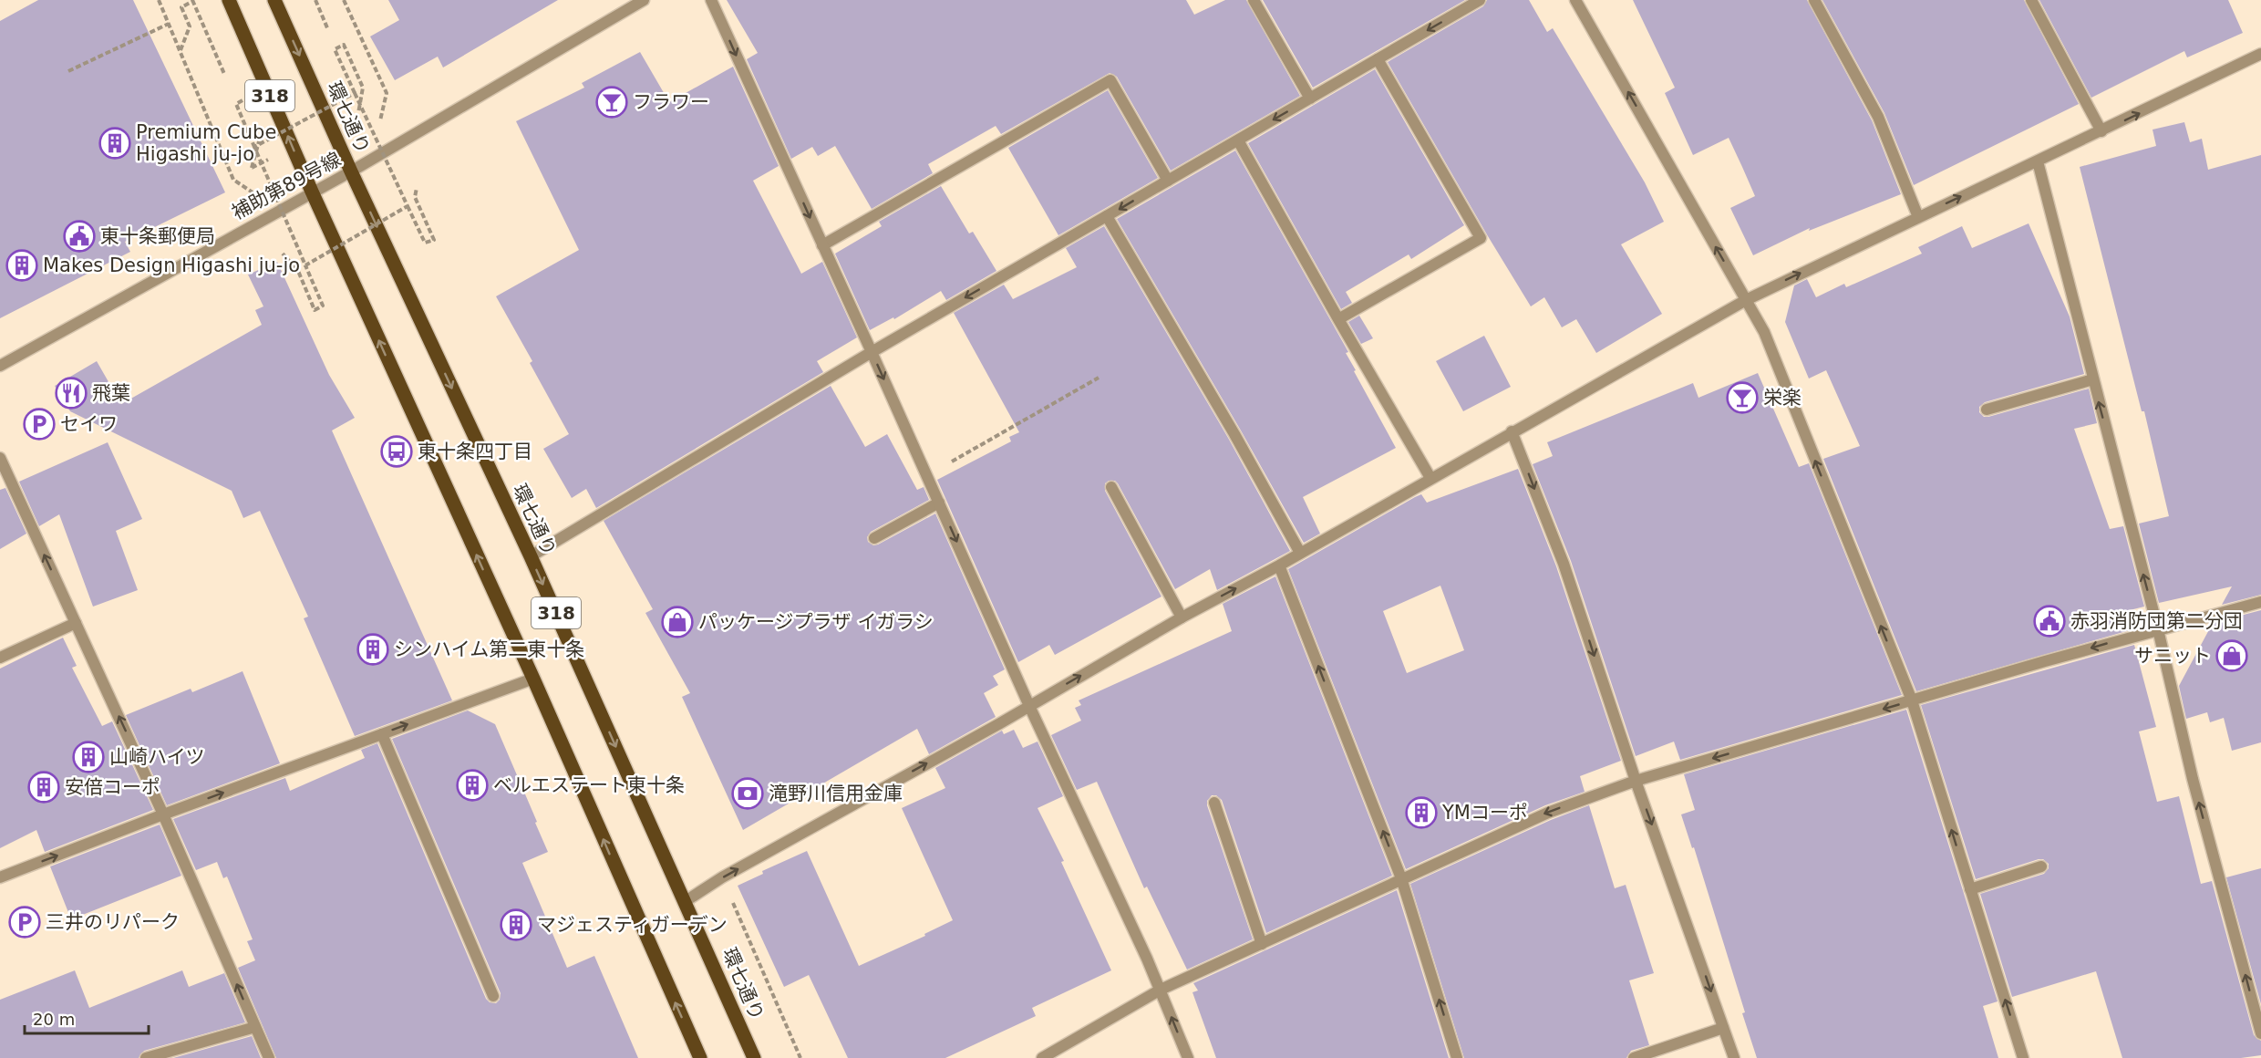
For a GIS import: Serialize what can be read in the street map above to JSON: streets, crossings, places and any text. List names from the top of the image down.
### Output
{
  "streets": {
    "main road": ["318", "環七通り"],
    "street": ["補助第89号線"]
  },
  "crossings": [
    ["318", "補助第89号線"],
    ["環七通り", "補助第89号線"]
  ],
  "places": {
    "bar": ["フラワー", "栄楽"],
    "building": [
      "Premium Cube Higashi ju-jo",
      "Makes Design Higashi ju-jo",
      "シンハイム第二東十条",
      "山崎ハイツ",
      "ベルエステート東十条",
      "安倍コーポ",
      "YMコーポ",
      "マジェスティガーデン"
    ],
    "public building": ["東十条郵便局", "赤羽消防団第二分団"],
    "restaurant": ["飛葉"],
    "parking": ["セイワ", "三井のリパーク"],
    "bus stop": ["東十条四丁目"],
    "shop": ["パッケージプラザ イガラシ", "サニット"],
    "bank": ["滝野川信用金庫"]
  },
  "scale_bar": "20 m"
}
